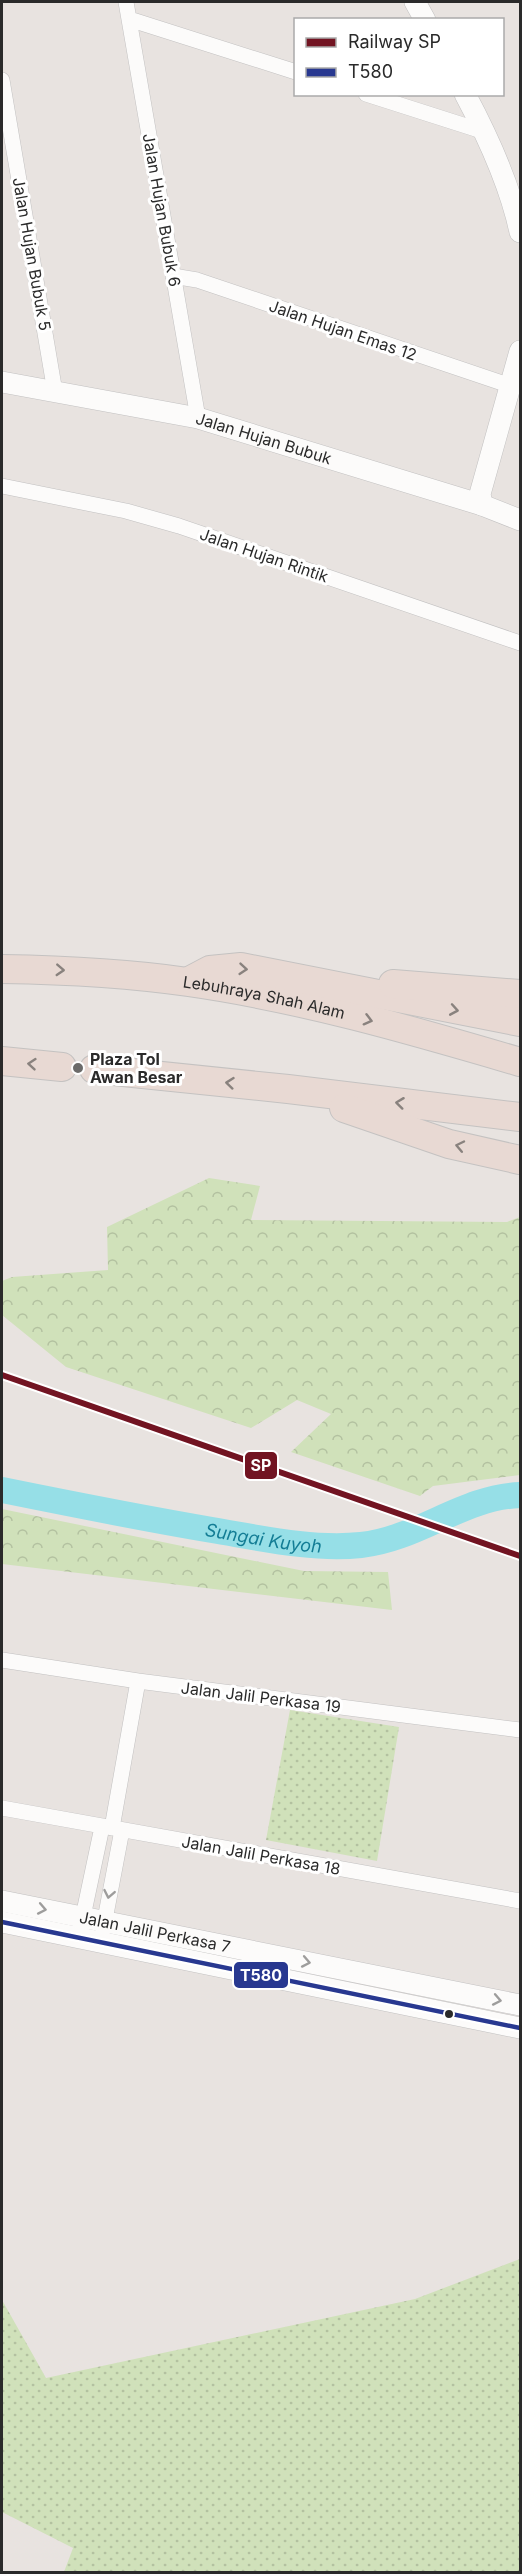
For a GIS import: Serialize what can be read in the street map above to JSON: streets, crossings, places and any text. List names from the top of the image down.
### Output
{
  "streets": {
    "highway": ["Lebuhraya Shah Alam"],
    "street": [
      "Jalan Hujan Bubuk 6",
      "Jalan Hujan Bubuk 5",
      "Jalan Hujan Emas 12",
      "Jalan Hujan Bubuk",
      "Jalan Hujan Rintik",
      "Jalan Jalil Perkasa 19",
      "Jalan Jalil Perkasa 18",
      "Jalan Jalil Perkasa 7"
    ]
  },
  "crossings": [
    ["Jalan Hujan Bubuk 6", "Jalan Hujan Emas 12"],
    ["Jalan Hujan Bubuk 6", "Jalan Hujan Bubuk"],
    ["Jalan Hujan Bubuk 5", "Jalan Hujan Bubuk"]
  ],
  "water": ["Sungai Kuyoh"],
  "places": ["Plaza Tol Awan Besar"],
  "lines": ["rail line SP", "transit line T580"],
  "legend": ["Railway SP", "T580"]
}
